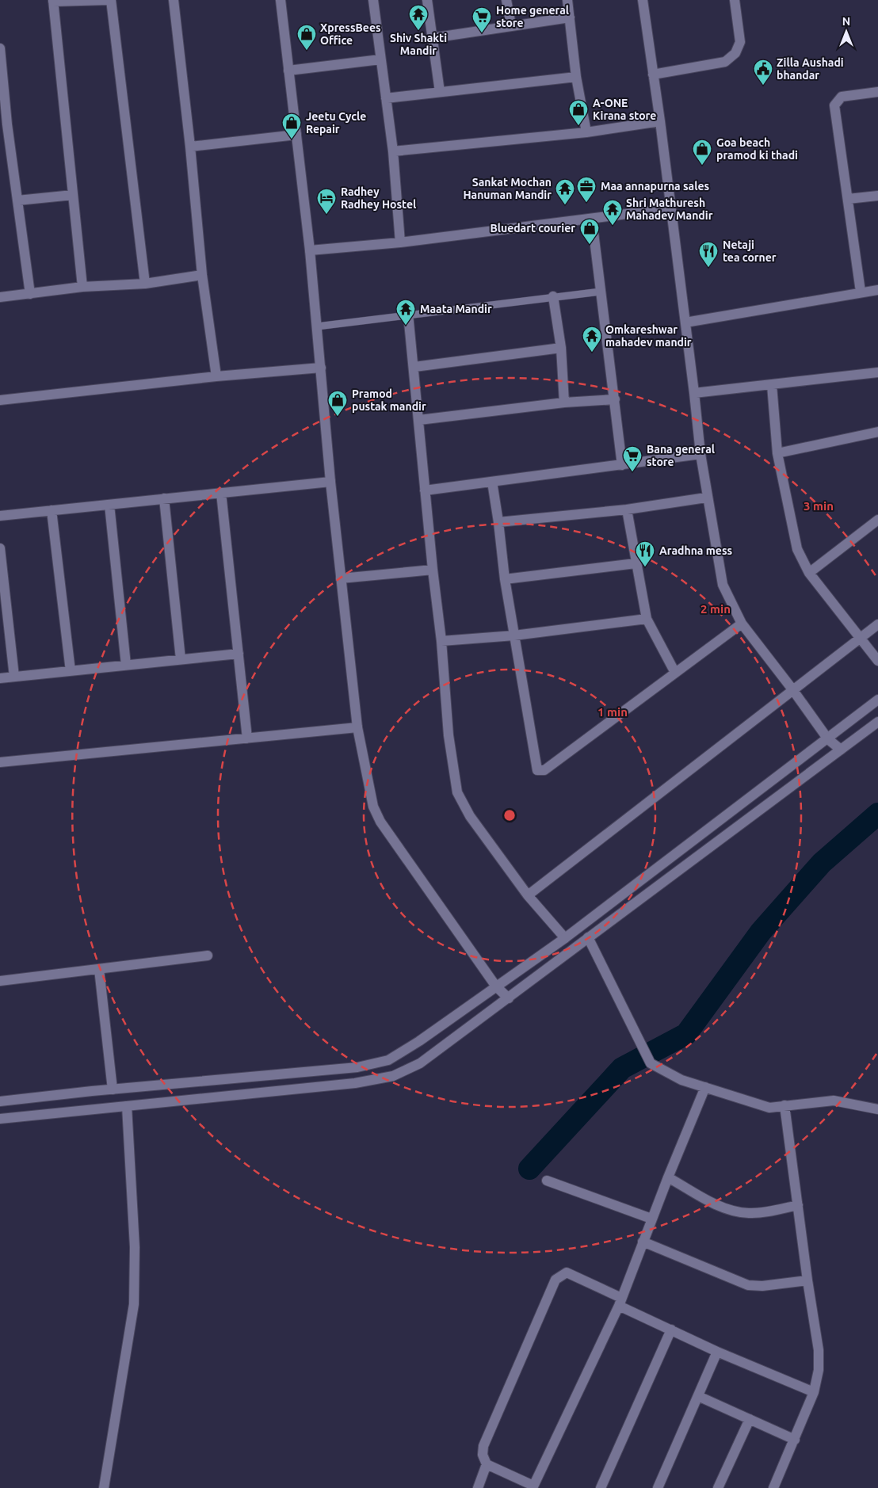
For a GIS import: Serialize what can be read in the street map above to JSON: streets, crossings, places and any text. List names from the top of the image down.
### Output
{
  "places": {
    "temple": [
      "Shiv Shakti Mandir",
      "Sankat Mochan Hanuman Mandir",
      "Shri Mathuresh Mahadev Mandir",
      "Maata Mandir",
      "Omkareshwar mahadev mandir"
    ],
    "supermarket": ["Home general store", "Bana general store"],
    "shop": [
      "XpressBees Office",
      "A-ONE Kirana store",
      "Jeetu Cycle Repair",
      "Goa beach pramod ki thadi",
      "Bluedart courier",
      "Pramod pustak mandir"
    ],
    "public building": ["Zilla Aushadi bhandar"],
    "office": ["Maa annapurna sales"],
    "hotel": ["Radhey Radhey Hostel"],
    "restaurant": ["Netaji tea corner", "Aradhna mess"]
  },
  "north": "top",
  "rings": ["3 min", "2 min", "1 min"]
}
